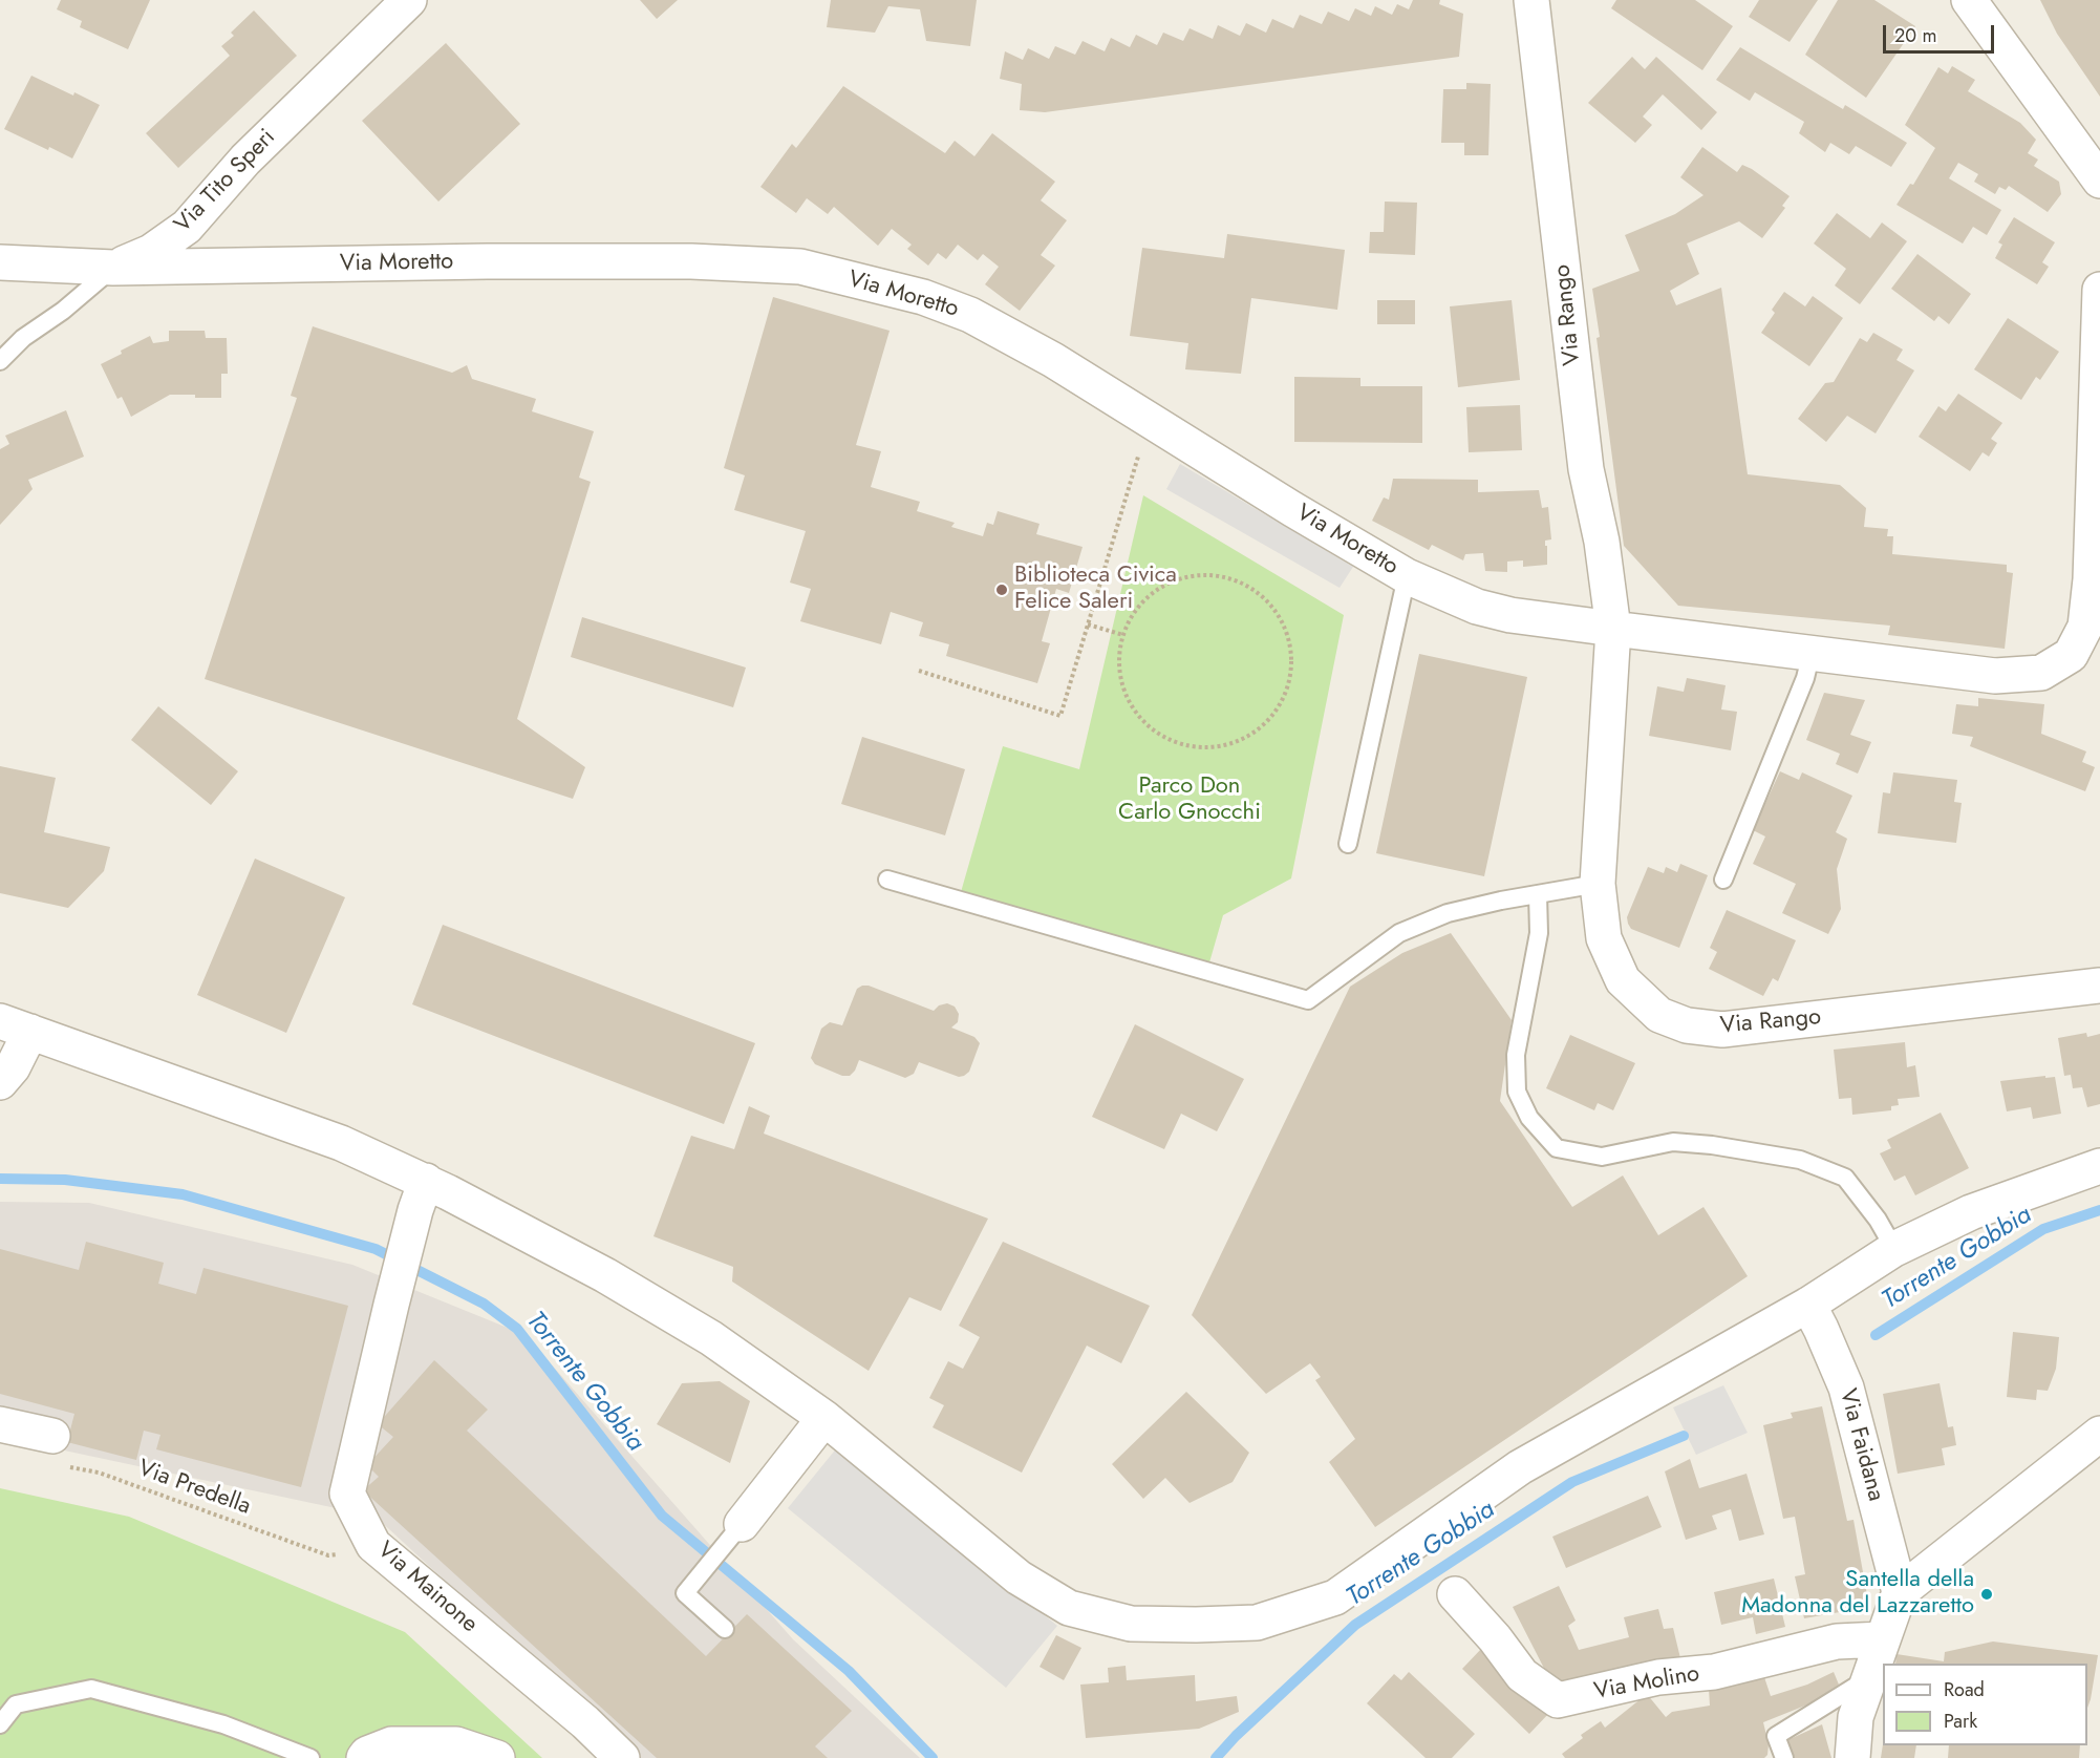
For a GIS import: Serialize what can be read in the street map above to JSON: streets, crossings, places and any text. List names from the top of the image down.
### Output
{
  "streets": {
    "street": [
      "Via Tito Speri",
      "Via Moretto",
      "Via Rango",
      "Via Faidana",
      "Via Mainone",
      "Via Molino"
    ],
    "path": ["Via Predella"]
  },
  "crossings": [
    ["Via Tito Speri", "Via Moretto"],
    ["Via Moretto", "Via Rango"],
    ["Via Predella", "Via Mainone"]
  ],
  "water": ["Torrente Gobbia"],
  "parks": ["Parco Don Carlo Gnocchi"],
  "places": ["Biblioteca Civica Felice Saleri", "Santella della Madonna del Lazzaretto"],
  "legend": ["Road", "Park"],
  "scale_bar": "20 m"
}
